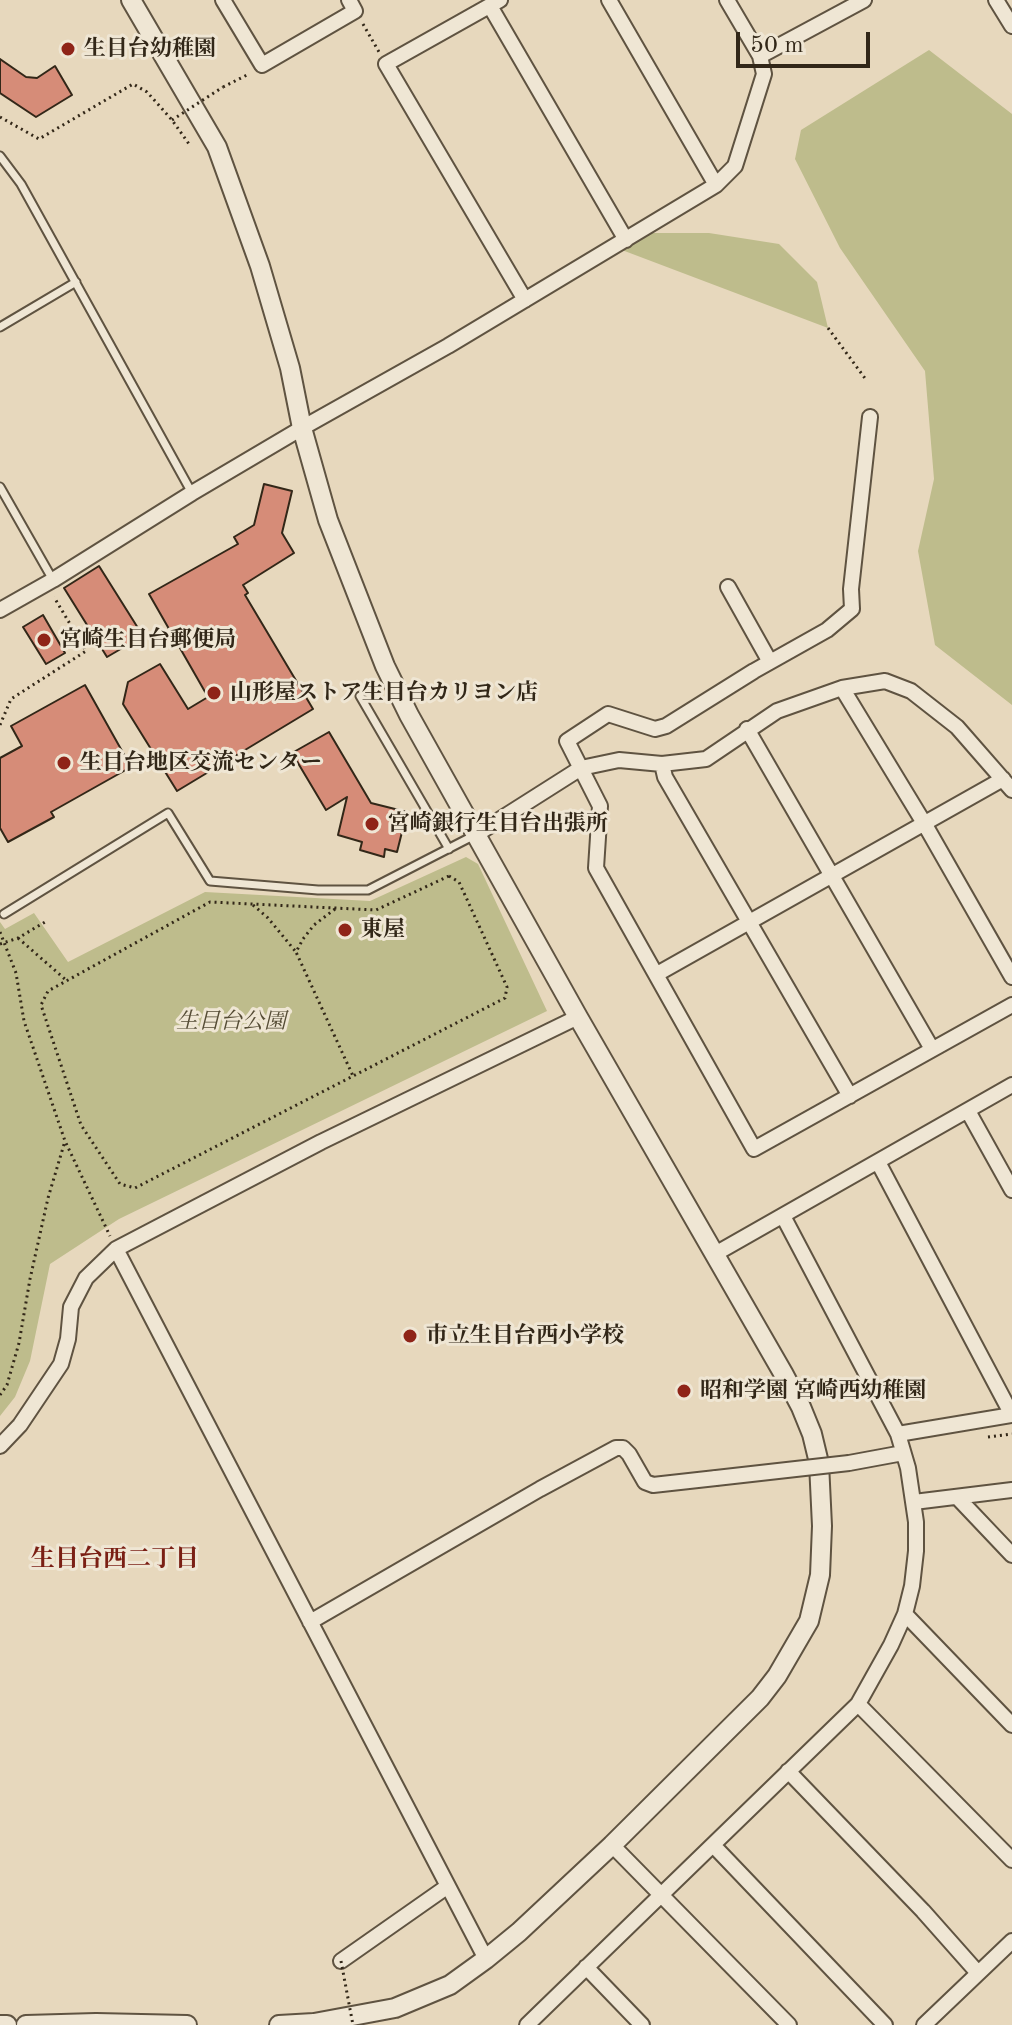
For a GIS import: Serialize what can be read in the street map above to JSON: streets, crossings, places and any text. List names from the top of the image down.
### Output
{
  "districts": ["生目台西二丁目"],
  "parks": ["生目台公園"],
  "places": [
    "生目台幼稚園",
    "宮崎生目台郵便局",
    "山形屋ストア生目台カリヨン店",
    "生目台地区交流センター",
    "宮崎銀行生目台出張所",
    "東屋",
    "市立生目台西小学校",
    "昭和学園 宮崎西幼稚園"
  ],
  "scale_bar": "50 m"
}
